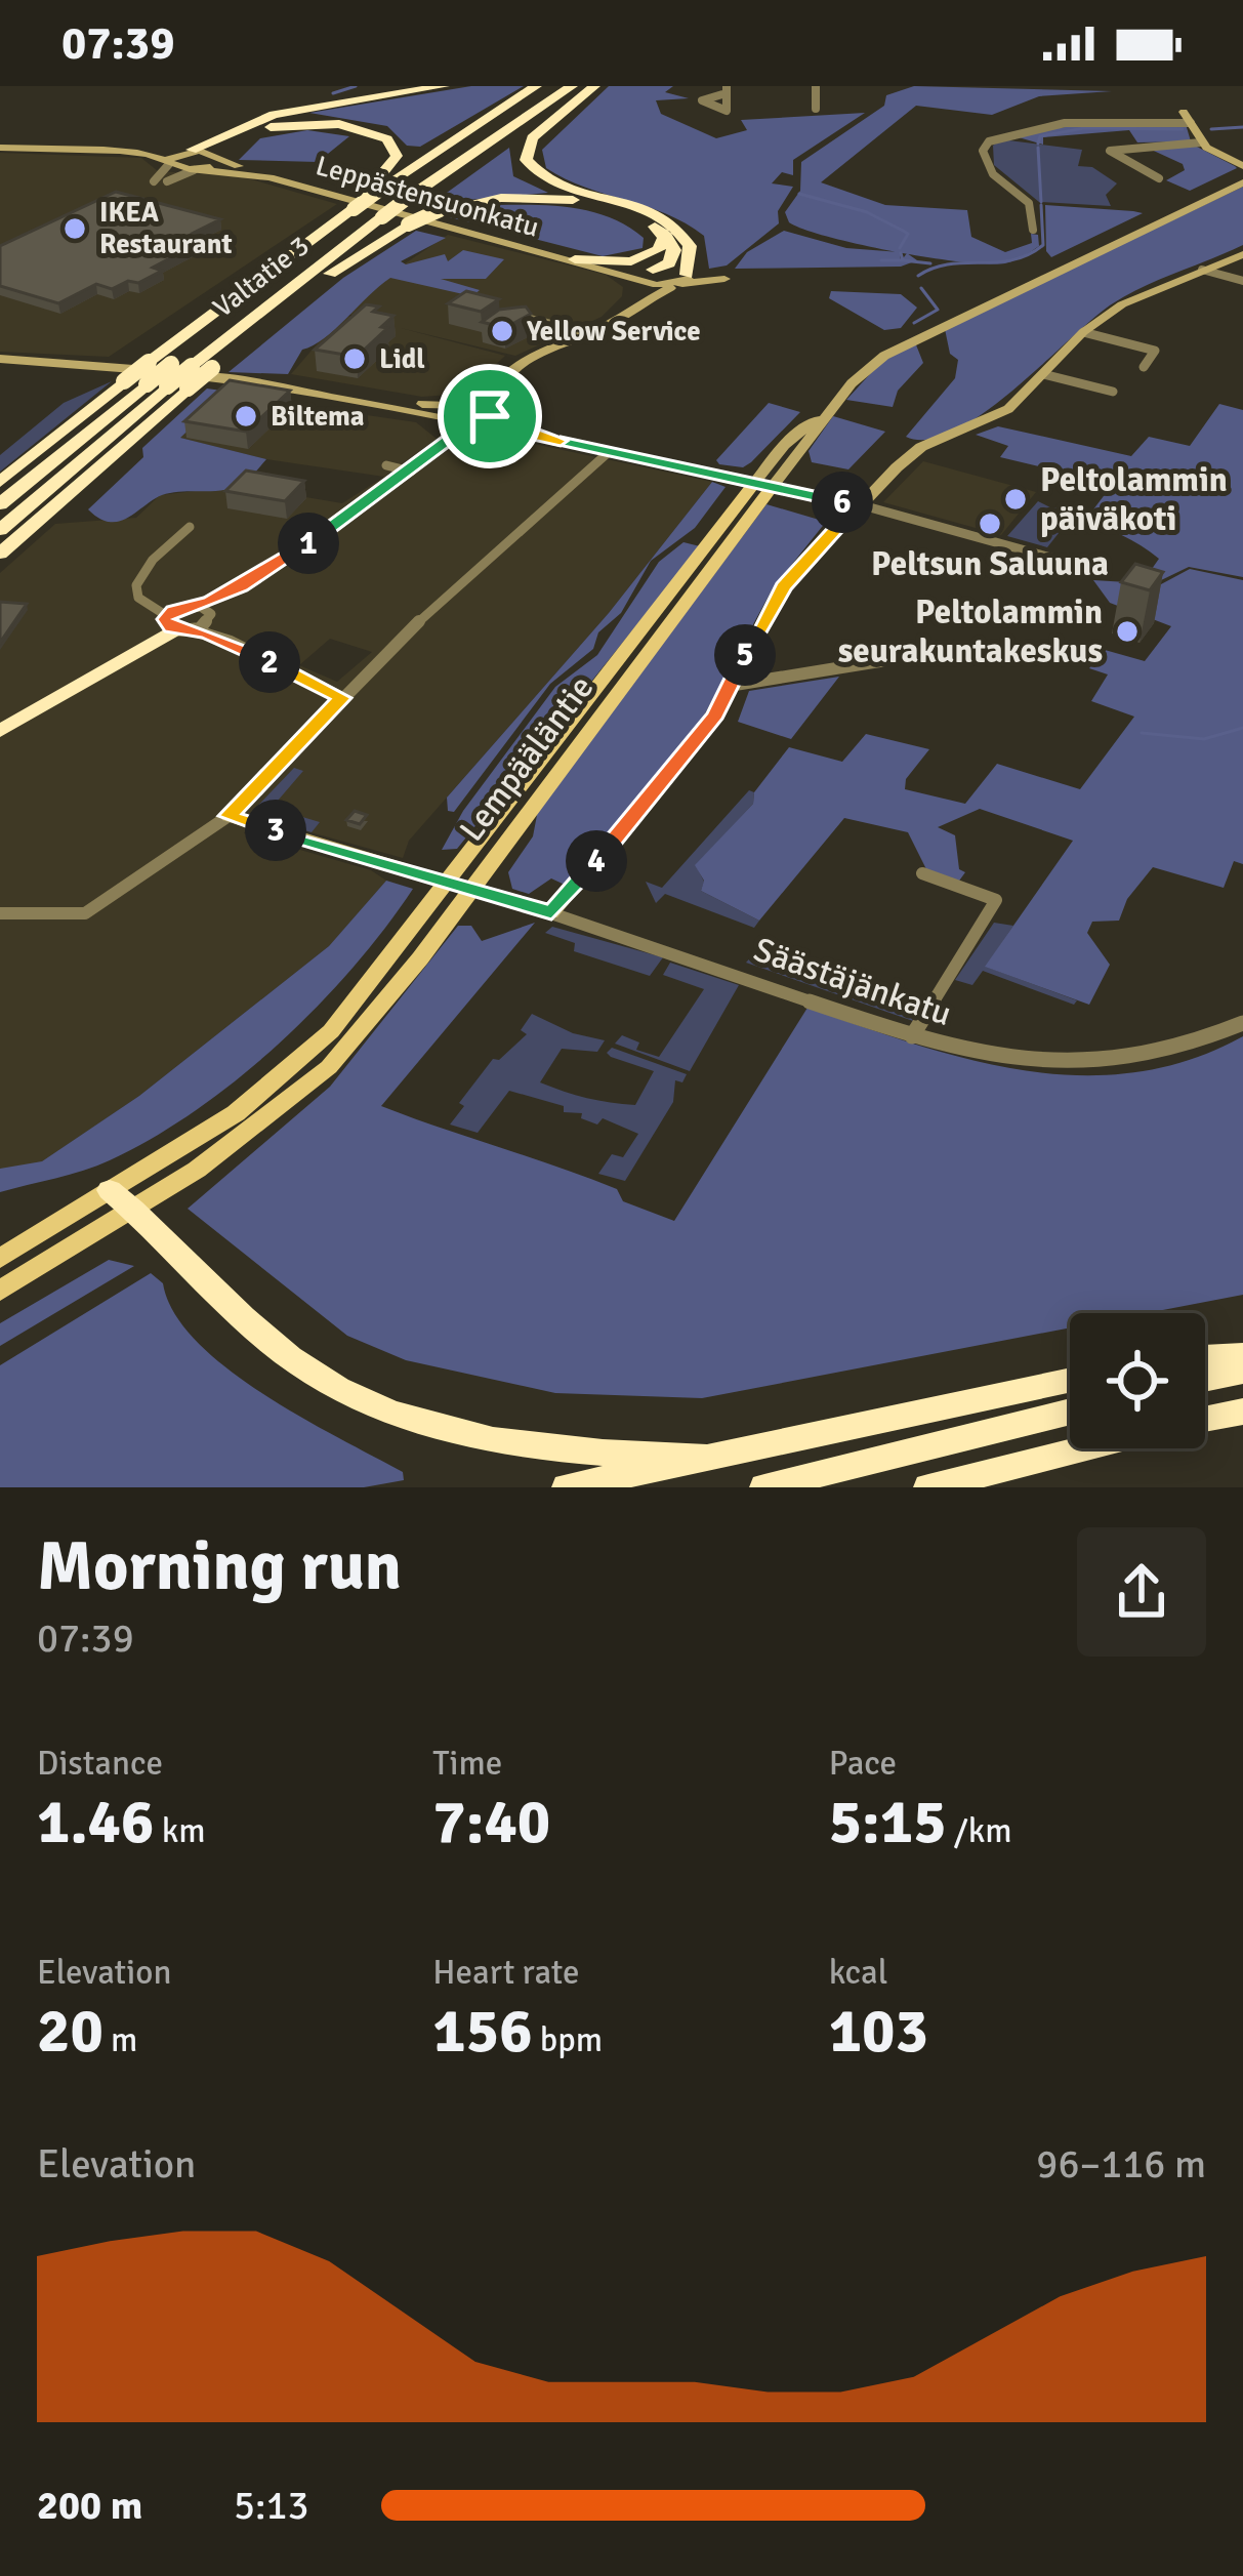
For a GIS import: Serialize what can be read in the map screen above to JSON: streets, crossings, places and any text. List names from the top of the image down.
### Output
{
  "streets": {
    "highway": ["Valtatie 3"],
    "main road": ["Leppästensuonkatu", "Lempääläntie", "Säästäjänkatu"]
  },
  "crossings": [
    ["Lempääläntie", "Säästäjänkatu"]
  ],
  "places": [
    "IKEA Restaurant",
    "Yellow Service",
    "Lidl",
    "Biltema",
    "Peltolammin päiväkoti",
    "Peltsun Saluuna",
    "Peltolammin seurakuntakeskus"
  ],
  "page": {
    "status": "07:39",
    "pins": [
      "6",
      "1",
      "5",
      "2",
      "3",
      "4"
    ],
    "heading": ["Morning run", "07:39"],
    "stats": [
      ["Distance", "1.46 km"],
      ["Time", "7:40"],
      ["Pace", "5:15 /km"],
      ["Elevation", "20 m"],
      ["Heart rate", "156 bpm"],
      ["kcal", "103"]
    ],
    "chart": ["Elevation", "96–116 m"],
    "list": [
      {
        "name": "200 m",
        "note": "5:13"
      }
    ]
  }
}
